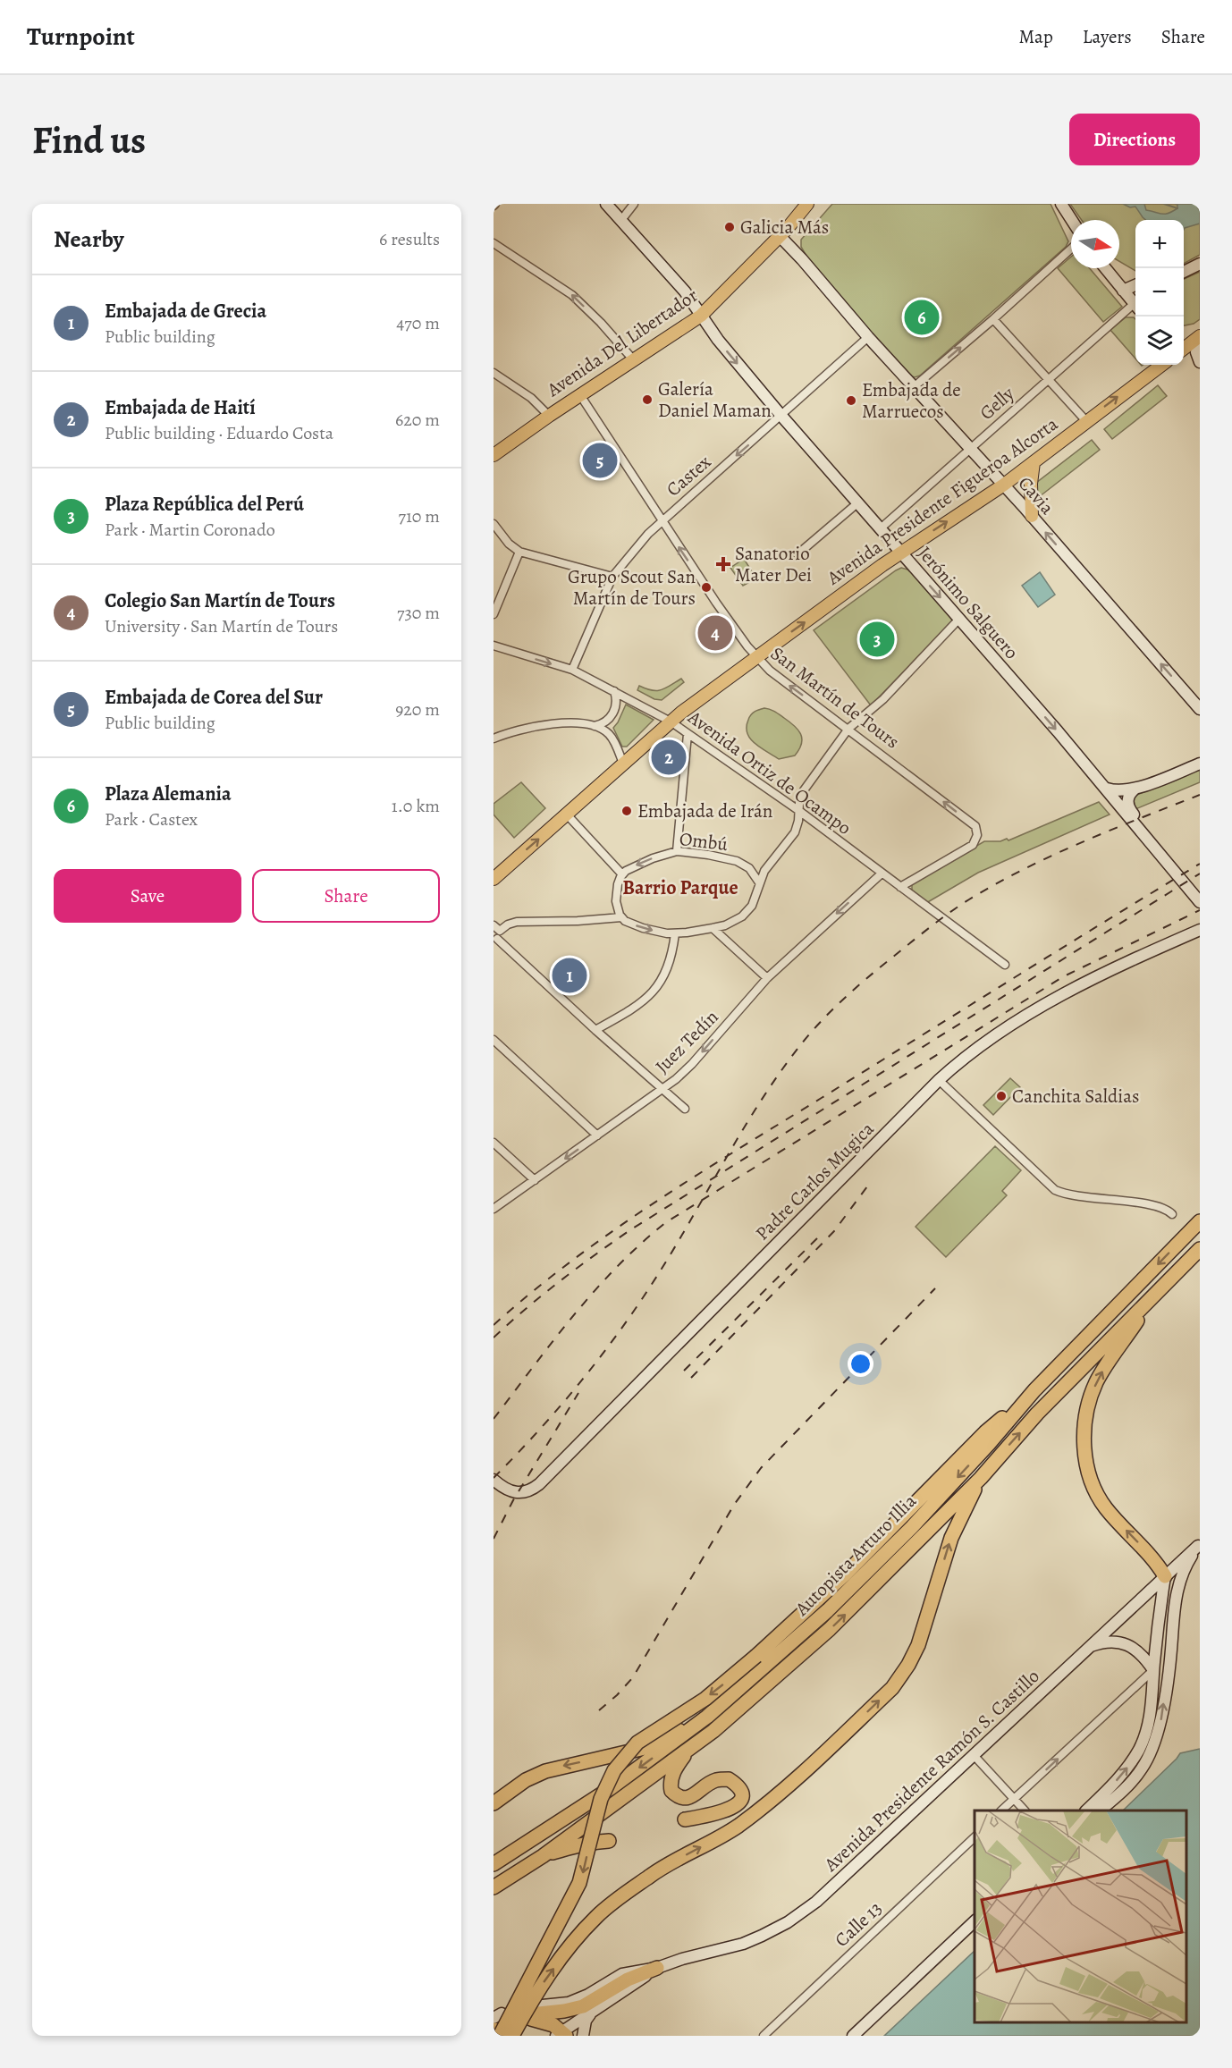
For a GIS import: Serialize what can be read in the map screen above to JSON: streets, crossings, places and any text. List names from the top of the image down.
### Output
{
  "streets": {
    "highway": ["Autopista Arturo Illia"],
    "main road": ["Avenida Del Libertador", "Avenida Presidente Figueroa Alcorta"],
    "street": [
      "Gelly",
      "Castex",
      "Cavia",
      "Jerónimo Salguero",
      "San Martín de Tours",
      "Avenida Ortiz de Ocampo",
      "Ombú",
      "Juez Tedín",
      "Padre Carlos Mugica",
      "Avenida Presidente Ramón S. Castillo",
      "Calle 13"
    ]
  },
  "crossings": [
    ["Avenida Del Libertador", "Cavia"],
    ["Avenida Del Libertador", "Jerónimo Salguero"],
    ["Avenida Del Libertador", "San Martín de Tours"],
    ["Gelly", "Cavia"],
    ["Gelly", "Jerónimo Salguero"],
    ["Castex", "Cavia"],
    ["Castex", "Jerónimo Salguero"],
    ["Castex", "San Martín de Tours"],
    ["Castex", "Avenida Ortiz de Ocampo"],
    ["Cavia", "Avenida Presidente Figueroa Alcorta"],
    ["Avenida Presidente Figueroa Alcorta", "Jerónimo Salguero"],
    ["Avenida Presidente Figueroa Alcorta", "San Martín de Tours"],
    ["Avenida Presidente Figueroa Alcorta", "Avenida Ortiz de Ocampo"],
    ["San Martín de Tours", "Avenida Ortiz de Ocampo"],
    ["Avenida Ortiz de Ocampo", "Juez Tedín"]
  ],
  "one_way": [
    "Castex",
    "Cavia",
    "Avenida Presidente Figueroa Alcorta",
    "Jerónimo Salguero",
    "Ombú",
    "Juez Tedín"
  ],
  "districts": ["Barrio Parque"],
  "places": {
    "other": [
      "Galicia Más",
      "Galería Daniel Maman",
      "Embajada de Marruecos",
      "Grupo Scout San Martín de Tours",
      "Embajada de Irán",
      "Canchita Saldias"
    ],
    "health": ["Sanatorio Mater Dei"]
  },
  "north": "right",
  "page": {
    "header": "Turnpoint",
    "nav": ["Map", "Layers", "Share"],
    "buttons": [
      "Directions",
      ["Save", "Share"]
    ],
    "title": "Find us",
    "heading": ["Nearby", "6 results"],
    "map_buttons": ["+", "−"],
    "list": [
      {
        "mark": "1",
        "name": "Embajada de Grecia",
        "note": "Public building",
        "value": "470 m"
      },
      {
        "mark": "2",
        "name": "Embajada de Haití",
        "note": "Public building · Eduardo Costa",
        "value": "620 m"
      },
      {
        "mark": "3",
        "name": "Plaza República del Perú",
        "note": "Park · Martin Coronado",
        "value": "710 m"
      },
      {
        "mark": "4",
        "name": "Colegio San Martín de Tours",
        "note": "University · San Martín de Tours",
        "value": "730 m"
      },
      {
        "mark": "5",
        "name": "Embajada de Corea del Sur",
        "note": "Public building",
        "value": "920 m"
      },
      {
        "mark": "6",
        "name": "Plaza Alemania",
        "note": "Park · Castex",
        "value": "1.0 km"
      }
    ],
    "pins": [
      "6",
      "5",
      "4",
      "3",
      "2",
      "1"
    ]
  }
}
